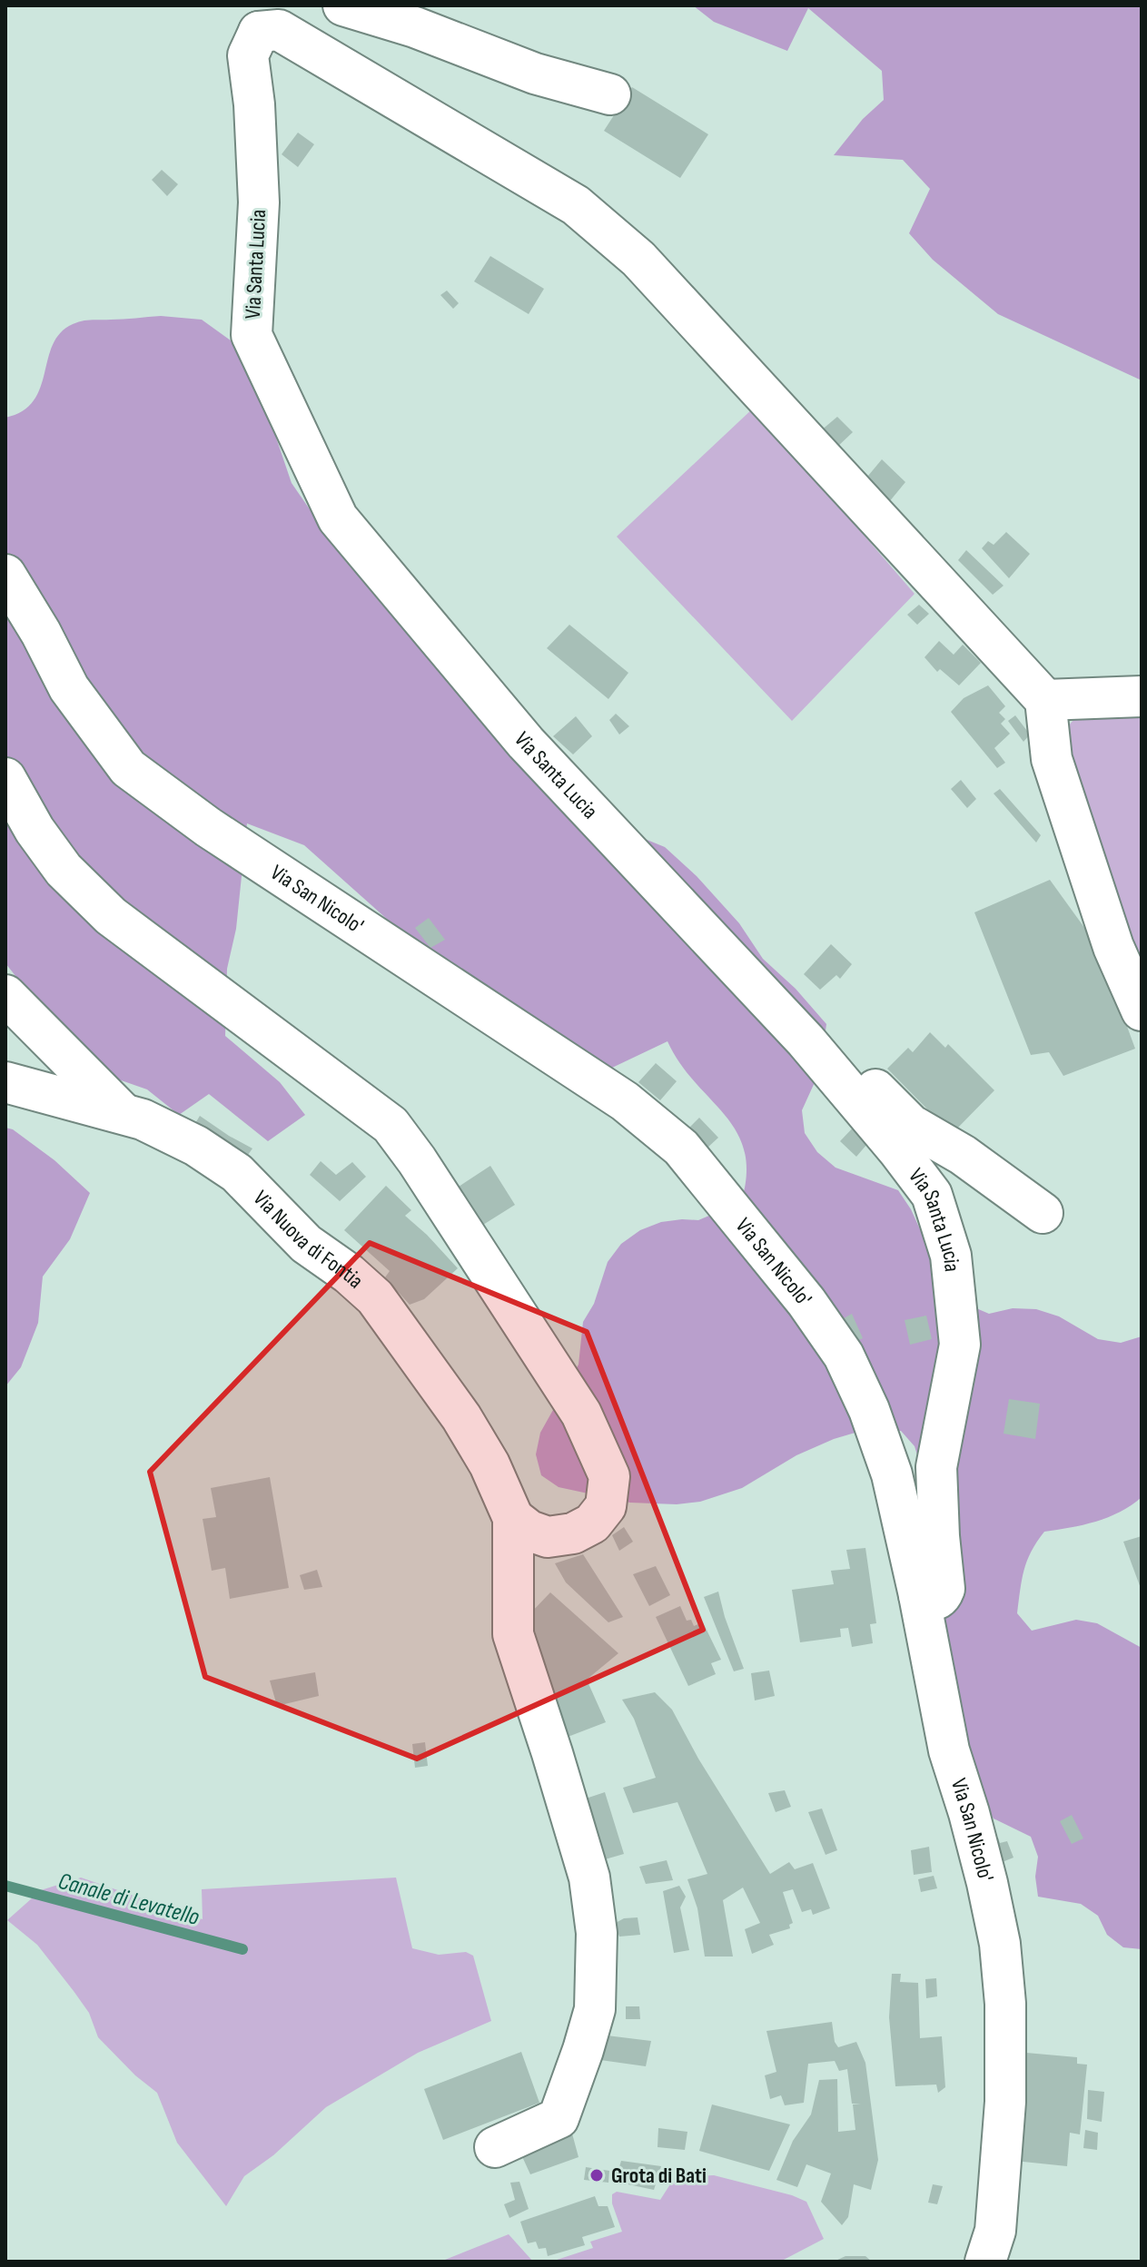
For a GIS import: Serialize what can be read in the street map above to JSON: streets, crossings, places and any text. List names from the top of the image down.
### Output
{
  "streets": {
    "street": ["Via Santa Lucia", "Via San Nicolo'", "Via Nuova di Fontia"]
  },
  "crossings": [
    ["Via Santa Lucia", "Via San Nicolo'"]
  ],
  "water": ["Canale di Levatello"],
  "places": ["Grota di Bati"]
}
